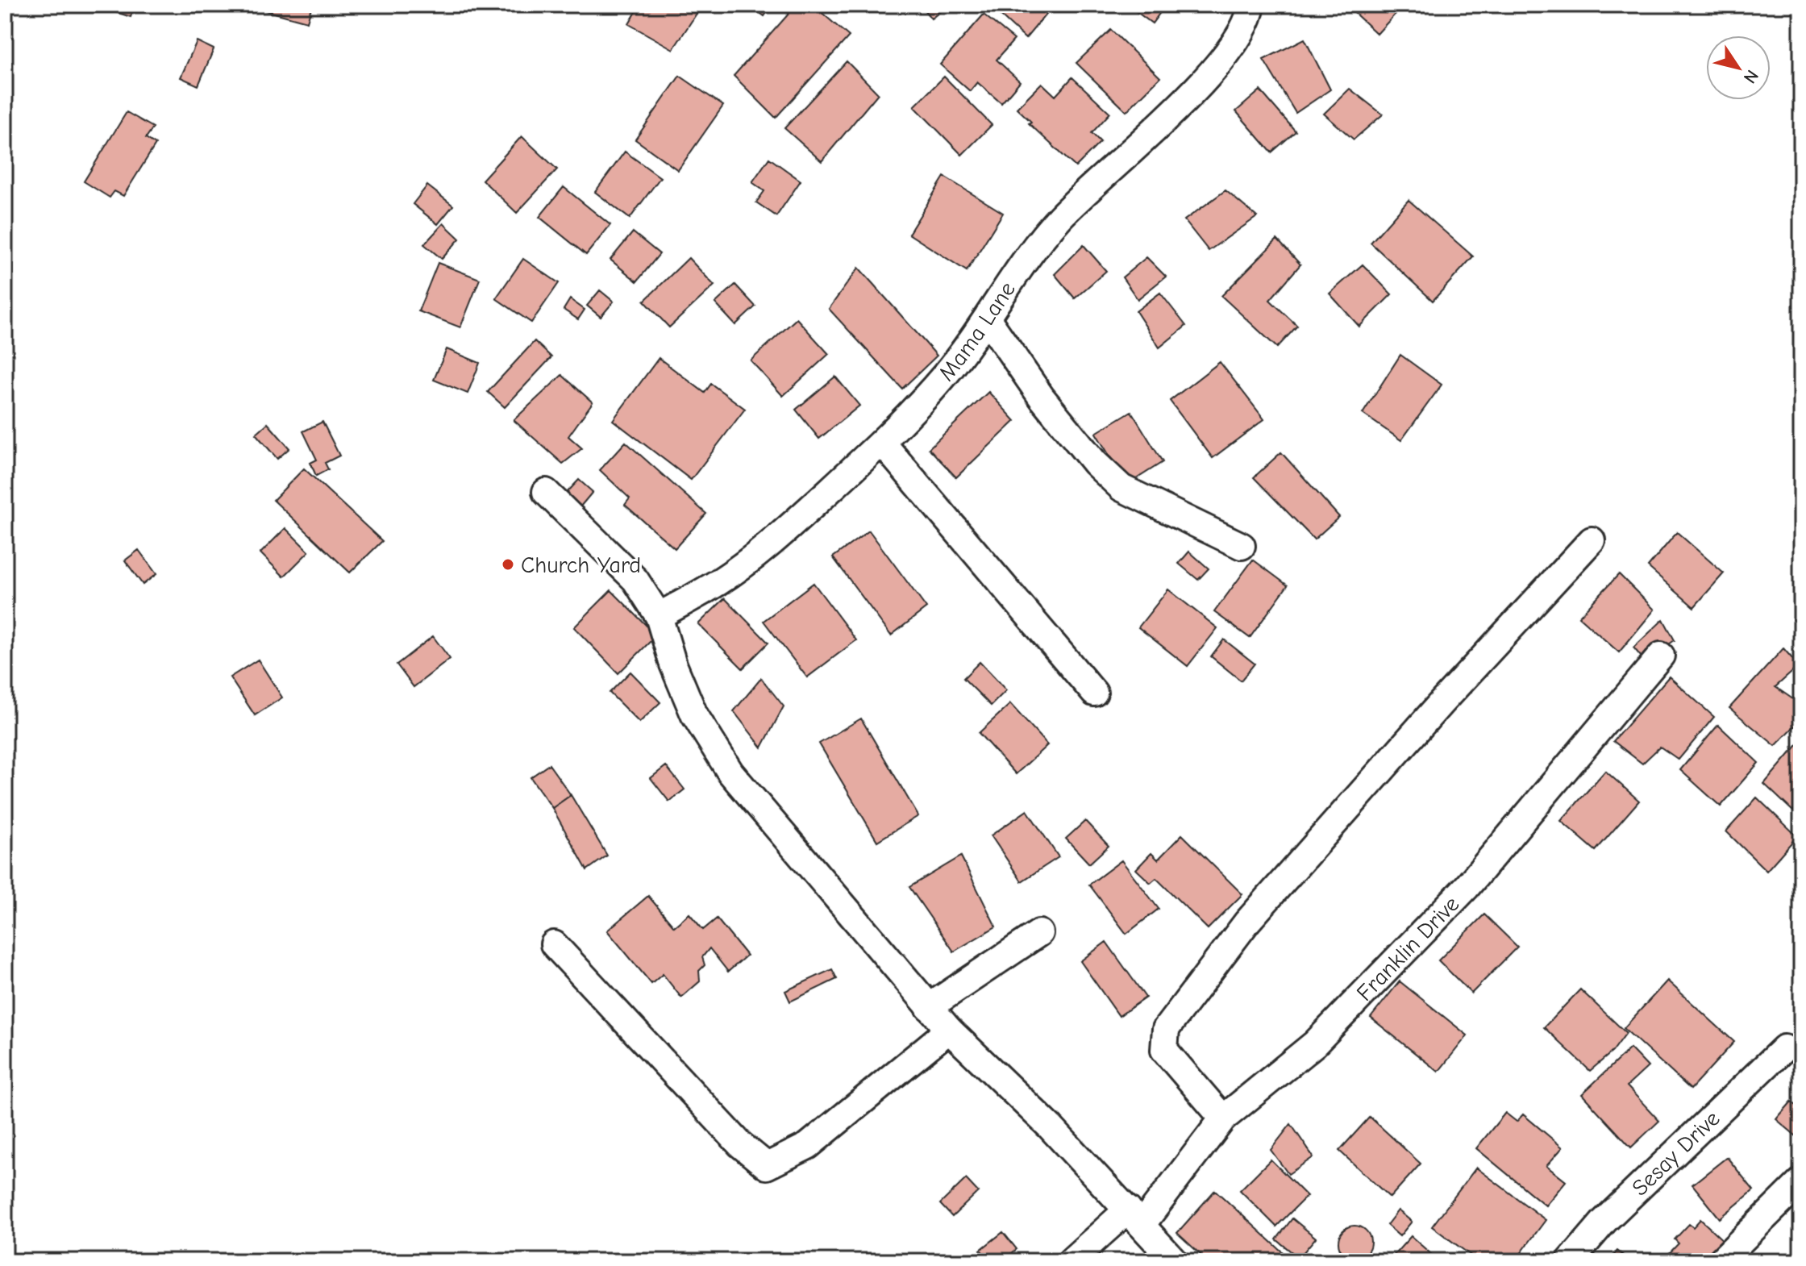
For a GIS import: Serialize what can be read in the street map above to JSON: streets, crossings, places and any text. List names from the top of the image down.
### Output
{
  "streets": {
    "street": ["Mama Lane", "Franklin Drive", "Sesay Drive"]
  },
  "places": ["Church Yard"],
  "north": "bottom right"
}
